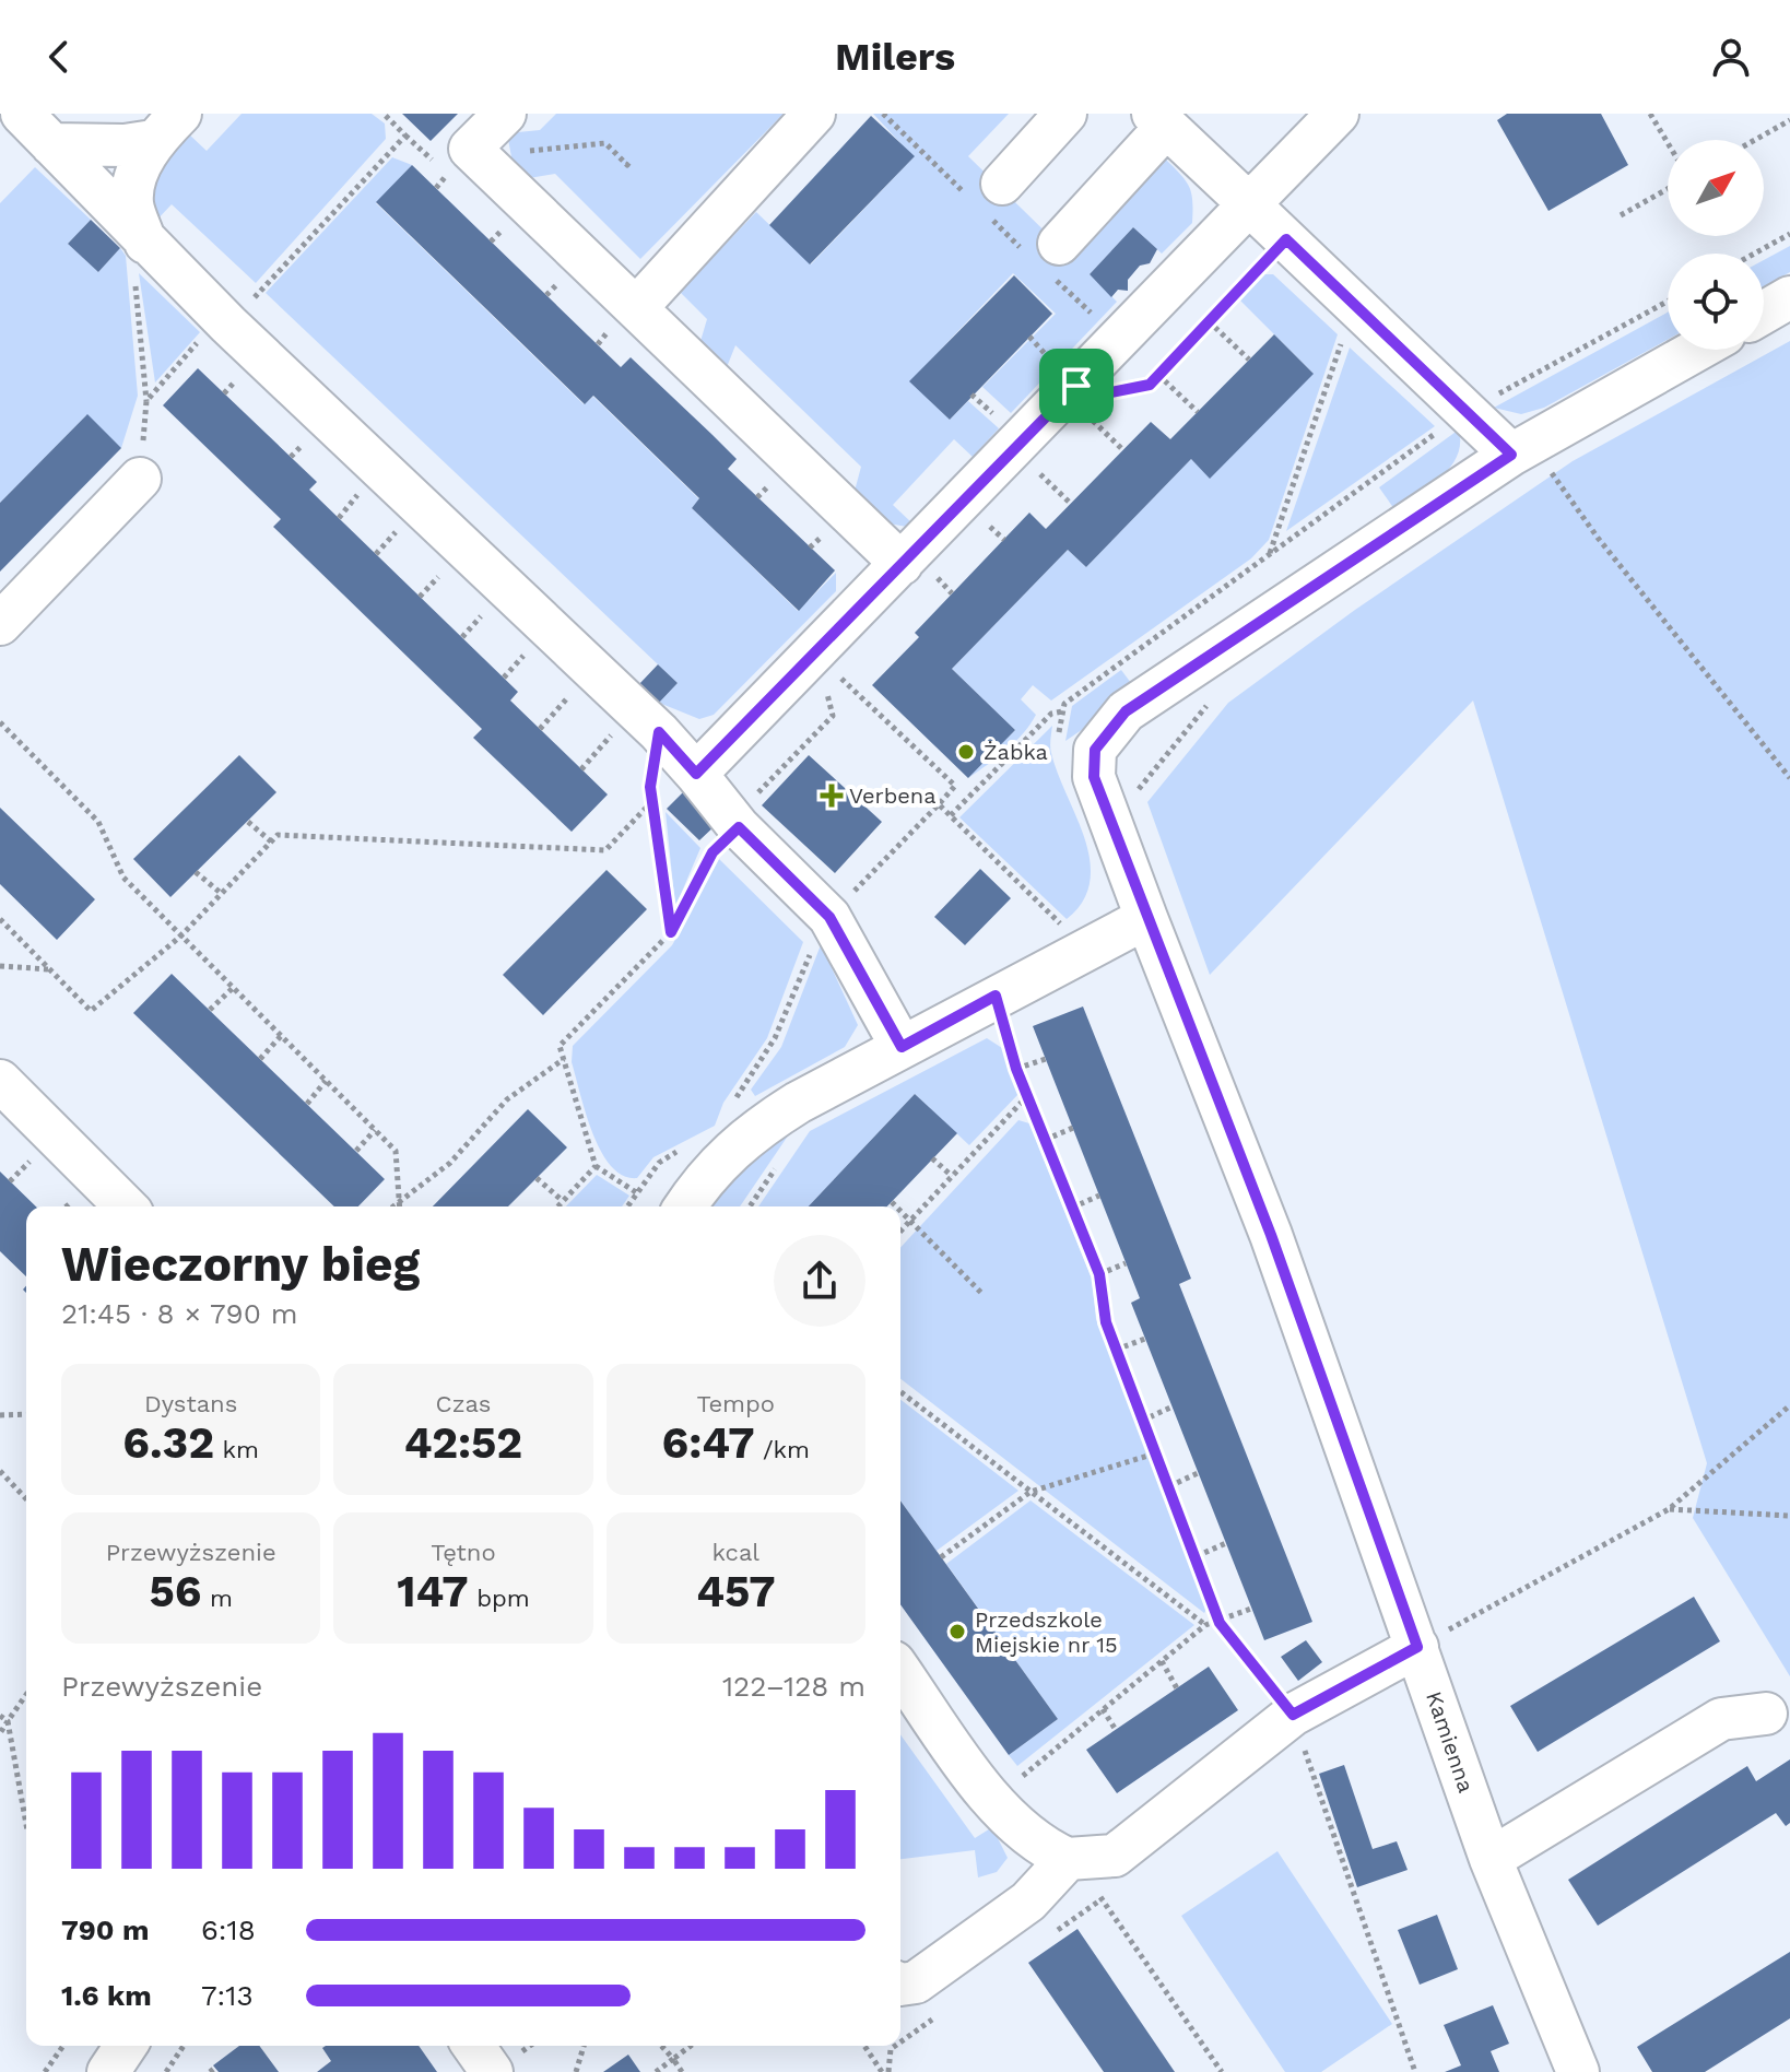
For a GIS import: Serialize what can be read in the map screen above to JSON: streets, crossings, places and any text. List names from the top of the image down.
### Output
{
  "streets": {
    "street": ["Kamienna"]
  },
  "places": {
    "other": ["Żabka", "Przedszkole Miejskie nr 15"],
    "health": ["Verbena"]
  },
  "north": "top right",
  "page": {
    "header": "Milers",
    "heading": ["Wieczorny bieg", "21:45 · 8 × 790 m"],
    "stats": [
      ["Dystans", "6.32 km"],
      ["Czas", "42:52"],
      ["Tempo", "6:47 /km"],
      ["Przewyższenie", "56 m"],
      ["Tętno", "147 bpm"],
      ["kcal", "457"]
    ],
    "chart": ["Przewyższenie", "122–128 m"],
    "list": [
      {
        "name": "790 m",
        "note": "6:18"
      },
      {
        "name": "1.6 km",
        "note": "7:13"
      }
    ]
  }
}
